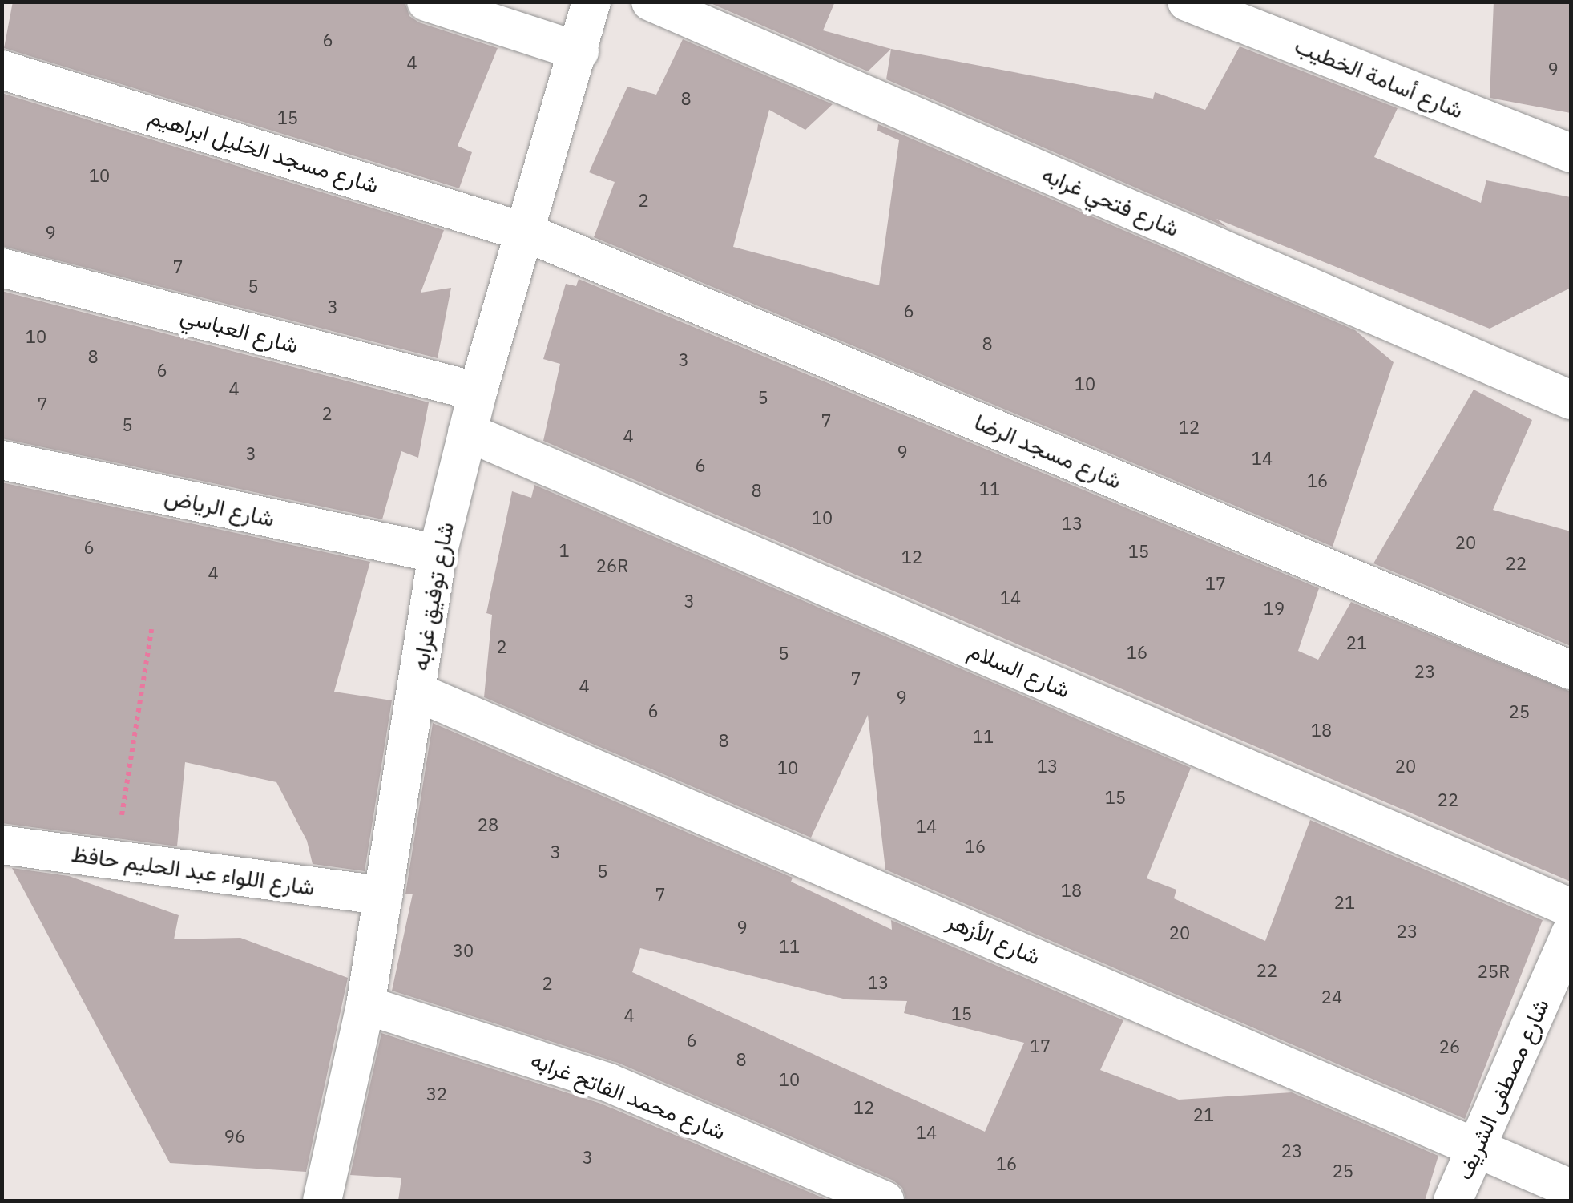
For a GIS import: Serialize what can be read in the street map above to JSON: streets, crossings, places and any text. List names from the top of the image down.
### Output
{
  "streets": {
    "street": [
      "شارع أسامة الخطيب",
      "شارع مسجد الخليل ابراهيم",
      "شارع فتحي غرابه",
      "شارع العباسي",
      "شارع مسجد الرضا",
      "شارع الرياض",
      "شارع توفيق غرابه",
      "شارع السلام",
      "شارع اللواء عبد الحليم حافظ",
      "شارع الأزهر",
      "شارع مصطفى الشريف",
      "شارع محمد الفاتح غرابه"
    ]
  },
  "crossings": [
    ["شارع مسجد الخليل ابراهيم", "شارع مسجد الرضا"],
    ["شارع مسجد الخليل ابراهيم", "شارع توفيق غرابه"],
    ["شارع العباسي", "شارع توفيق غرابه"],
    ["شارع مسجد الرضا", "شارع توفيق غرابه"],
    ["شارع الرياض", "شارع توفيق غرابه"],
    ["شارع توفيق غرابه", "شارع السلام"],
    ["شارع توفيق غرابه", "شارع اللواء عبد الحليم حافظ"],
    ["شارع توفيق غرابه", "شارع الأزهر"],
    ["شارع توفيق غرابه", "شارع محمد الفاتح غرابه"],
    ["شارع الأزهر", "شارع مصطفى الشريف"]
  ],
  "house_numbers": [
    "6",
    "4",
    "9",
    "8",
    "15",
    "10",
    "2",
    "9",
    "7",
    "5",
    "3",
    "6",
    "10",
    "8",
    "8",
    "3",
    "6",
    "10",
    "4",
    "5",
    "7",
    "2",
    "7",
    "5",
    "12",
    "4",
    "9",
    "3",
    "14",
    "6",
    "16",
    "11",
    "8",
    "10",
    "13",
    "20",
    "6",
    "1",
    "15",
    "12",
    "22",
    "26R",
    "4",
    "17",
    "14",
    "3",
    "19",
    "21",
    "2",
    "16",
    "5",
    "23",
    "7",
    "4",
    "9",
    "6",
    "25",
    "18",
    "11",
    "8",
    "13",
    "20",
    "10",
    "15",
    "22",
    "28",
    "14",
    "16",
    "3",
    "5",
    "18",
    "7",
    "21",
    "9",
    "23",
    "20",
    "11",
    "30",
    "22",
    "25R",
    "13",
    "2",
    "24",
    "15",
    "4",
    "6",
    "17",
    "26",
    "8",
    "10",
    "32",
    "12",
    "21",
    "14",
    "96",
    "23",
    "3",
    "16",
    "25"
  ]
}
